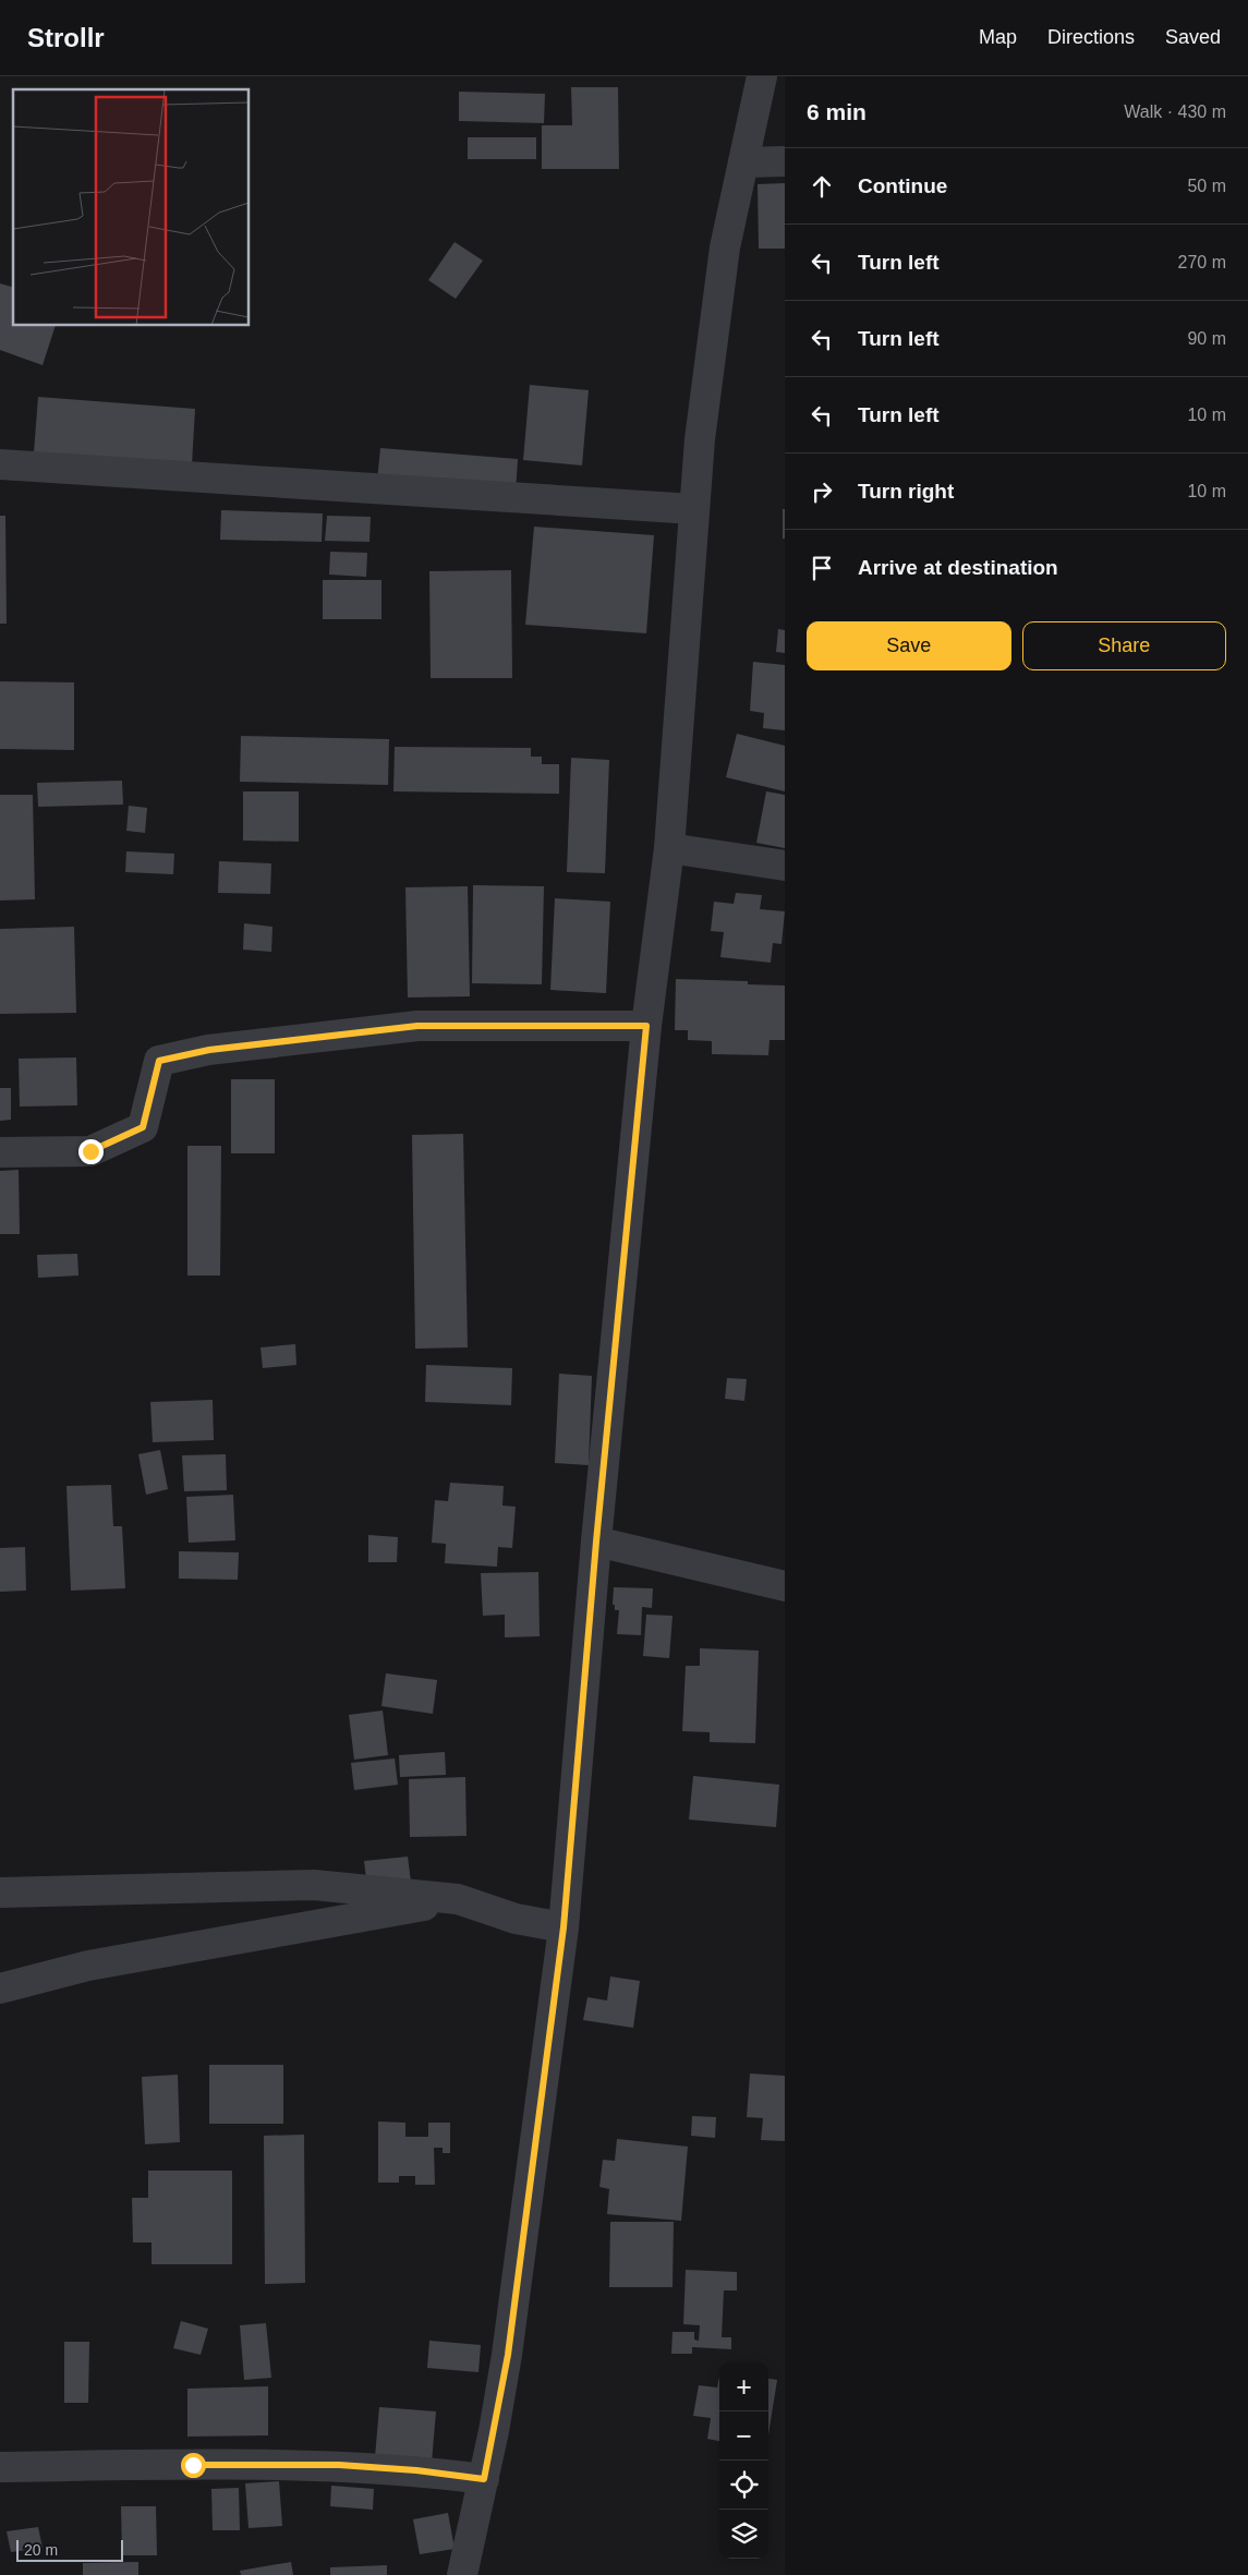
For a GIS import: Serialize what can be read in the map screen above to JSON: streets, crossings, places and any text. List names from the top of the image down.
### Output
{
  "scale_bar": "20 m",
  "page": {
    "header": "Strollr",
    "nav": ["Map", "Directions", "Saved"],
    "heading": ["6 min", "Walk · 430 m"],
    "list": [
      ["Continue", "50 m"],
      ["Turn left", "270 m"],
      ["Turn left", "90 m"],
      ["Turn left", "10 m"],
      ["Turn right", "10 m"],
      "Arrive at destination"
    ],
    "buttons": ["Save", "Share"],
    "map_buttons": ["+", "−"],
    "scale": "20 m"
  }
}
